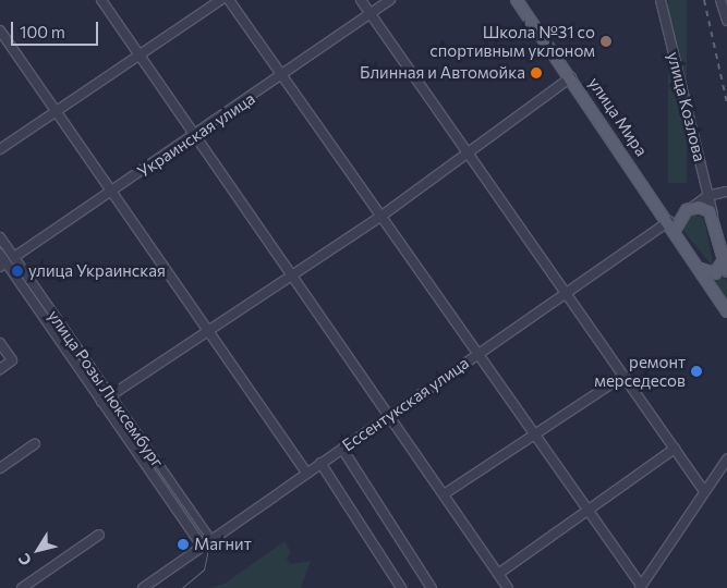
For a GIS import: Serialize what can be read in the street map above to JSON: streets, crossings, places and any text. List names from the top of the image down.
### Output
{
  "streets": {
    "main road": ["улица Мира"],
    "street": [
      "улица Козлова",
      "Украинская улица",
      "улица Розы Люксембург",
      "Ессентукская улица"
    ]
  },
  "crossings": [
    ["улица Козлова", "улица Мира"],
    ["улица Мира", "Ессентукская улица"],
    ["Украинская улица", "улица Розы Люксембург"],
    ["улица Розы Люксембург", "Ессентукская улица"]
  ],
  "places": [
    "Школа №31 со спортивным уклоном",
    "Блинная и Автомойка",
    "улица Украинская",
    "ремонт мерседесов",
    "Магнит"
  ],
  "scale_bar": "100 m",
  "north": "bottom left"
}
